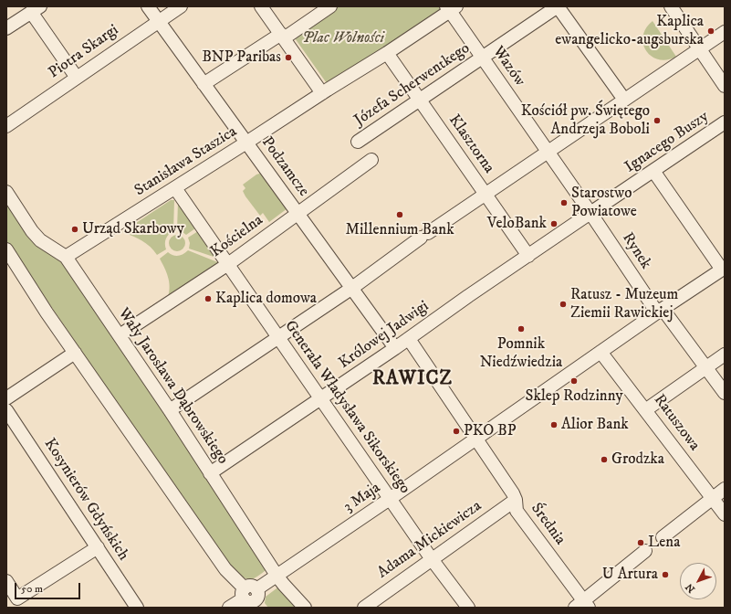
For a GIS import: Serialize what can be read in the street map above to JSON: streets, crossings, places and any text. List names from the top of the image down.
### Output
{
  "streets": {
    "street": [
      "Piotra Skargi",
      "Wazów",
      "Józefa Scherwentkego",
      "Ignacego Buszy",
      "Klasztorna",
      "Stanisława Staszica",
      "Podzamcze",
      "Kościelna",
      "Rynek",
      "Królowej Jadwigi",
      "Wały Jarosława Dąbrowskiego",
      "Generała Władysława Sikorskiego",
      "Ratuszowa",
      "3 Maja",
      "Kosynierów Gdyńskich",
      "Średnia",
      "Adama Mickiewicza"
    ]
  },
  "crossings": [
    ["Piotra Skargi", "Podzamcze"],
    ["Wazów", "Józefa Scherwentkego"],
    ["Wazów", "Ignacego Buszy"],
    ["Wazów", "Rynek"],
    ["Józefa Scherwentkego", "Klasztorna"],
    ["Ignacego Buszy", "Rynek"],
    ["Klasztorna", "Królowej Jadwigi"],
    ["Stanisława Staszica", "Podzamcze"],
    ["Stanisława Staszica", "Wały Jarosława Dąbrowskiego"],
    ["Stanisława Staszica", "Generała Władysława Sikorskiego"],
    ["Podzamcze", "Kościelna"],
    ["Podzamcze", "Królowej Jadwigi"],
    ["Kościelna", "Wały Jarosława Dąbrowskiego"],
    ["Kościelna", "Generała Władysława Sikorskiego"],
    ["Królowej Jadwigi", "Wały Jarosława Dąbrowskiego"],
    ["Królowej Jadwigi", "Generała Władysława Sikorskiego"],
    ["Królowej Jadwigi", "Średnia"],
    ["Wały Jarosława Dąbrowskiego", "3 Maja"],
    ["Generała Władysława Sikorskiego", "3 Maja"],
    ["Generała Władysława Sikorskiego", "Adama Mickiewicza"],
    ["Ratuszowa", "3 Maja"],
    ["3 Maja", "Średnia"],
    ["Średnia", "Adama Mickiewicza"]
  ],
  "districts": ["RAWICZ"],
  "parks": ["Plac Wolności"],
  "places": [
    "Kaplica ewangelicko-augsburska",
    "BNP Paribas",
    "Kościół pw. Świętego Andrzeja Boboli",
    "Starostwo Powiatowe",
    "Millennium Bank",
    "VeloBank",
    "Urząd Skarbowy",
    "Kaplica domowa",
    "Ratusz - Muzeum Ziemii Rawickiej",
    "Pomnik Niedźwiedzia",
    "Sklep Rodzinny",
    "Alior Bank",
    "PKO BP",
    "Grodzka",
    "Lena",
    "U Artura"
  ],
  "scale_bar": "50 m",
  "north": "bottom left"
}
